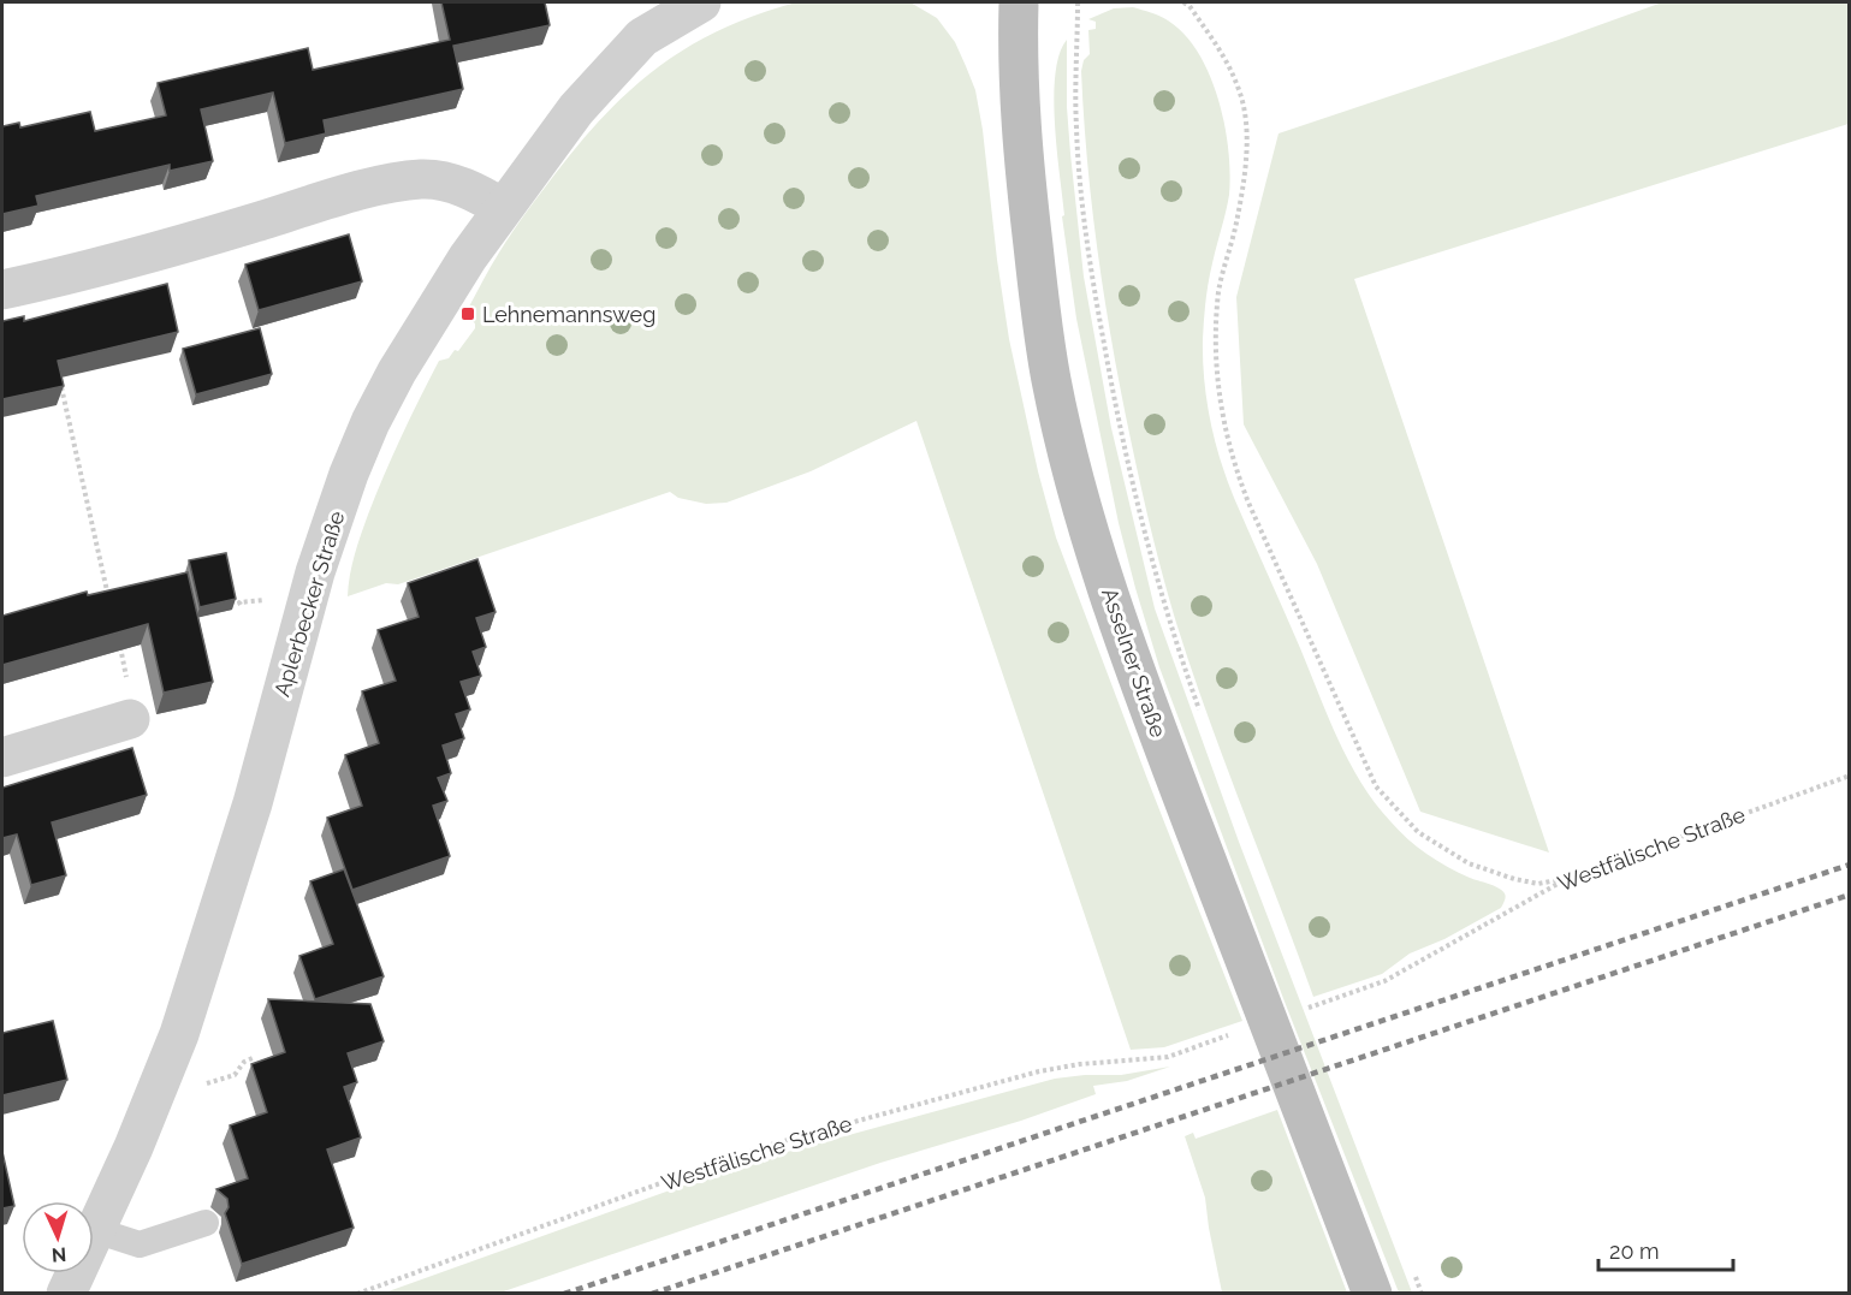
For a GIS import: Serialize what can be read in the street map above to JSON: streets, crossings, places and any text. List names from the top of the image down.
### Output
{
  "streets": {
    "main road": ["Asselner Straße"],
    "street": ["Aplerbecker Straße"],
    "path": ["Westfälische Straße"]
  },
  "places": {
    "transit": ["Lehnemannsweg"]
  },
  "scale_bar": "20 m",
  "north": "bottom"
}
